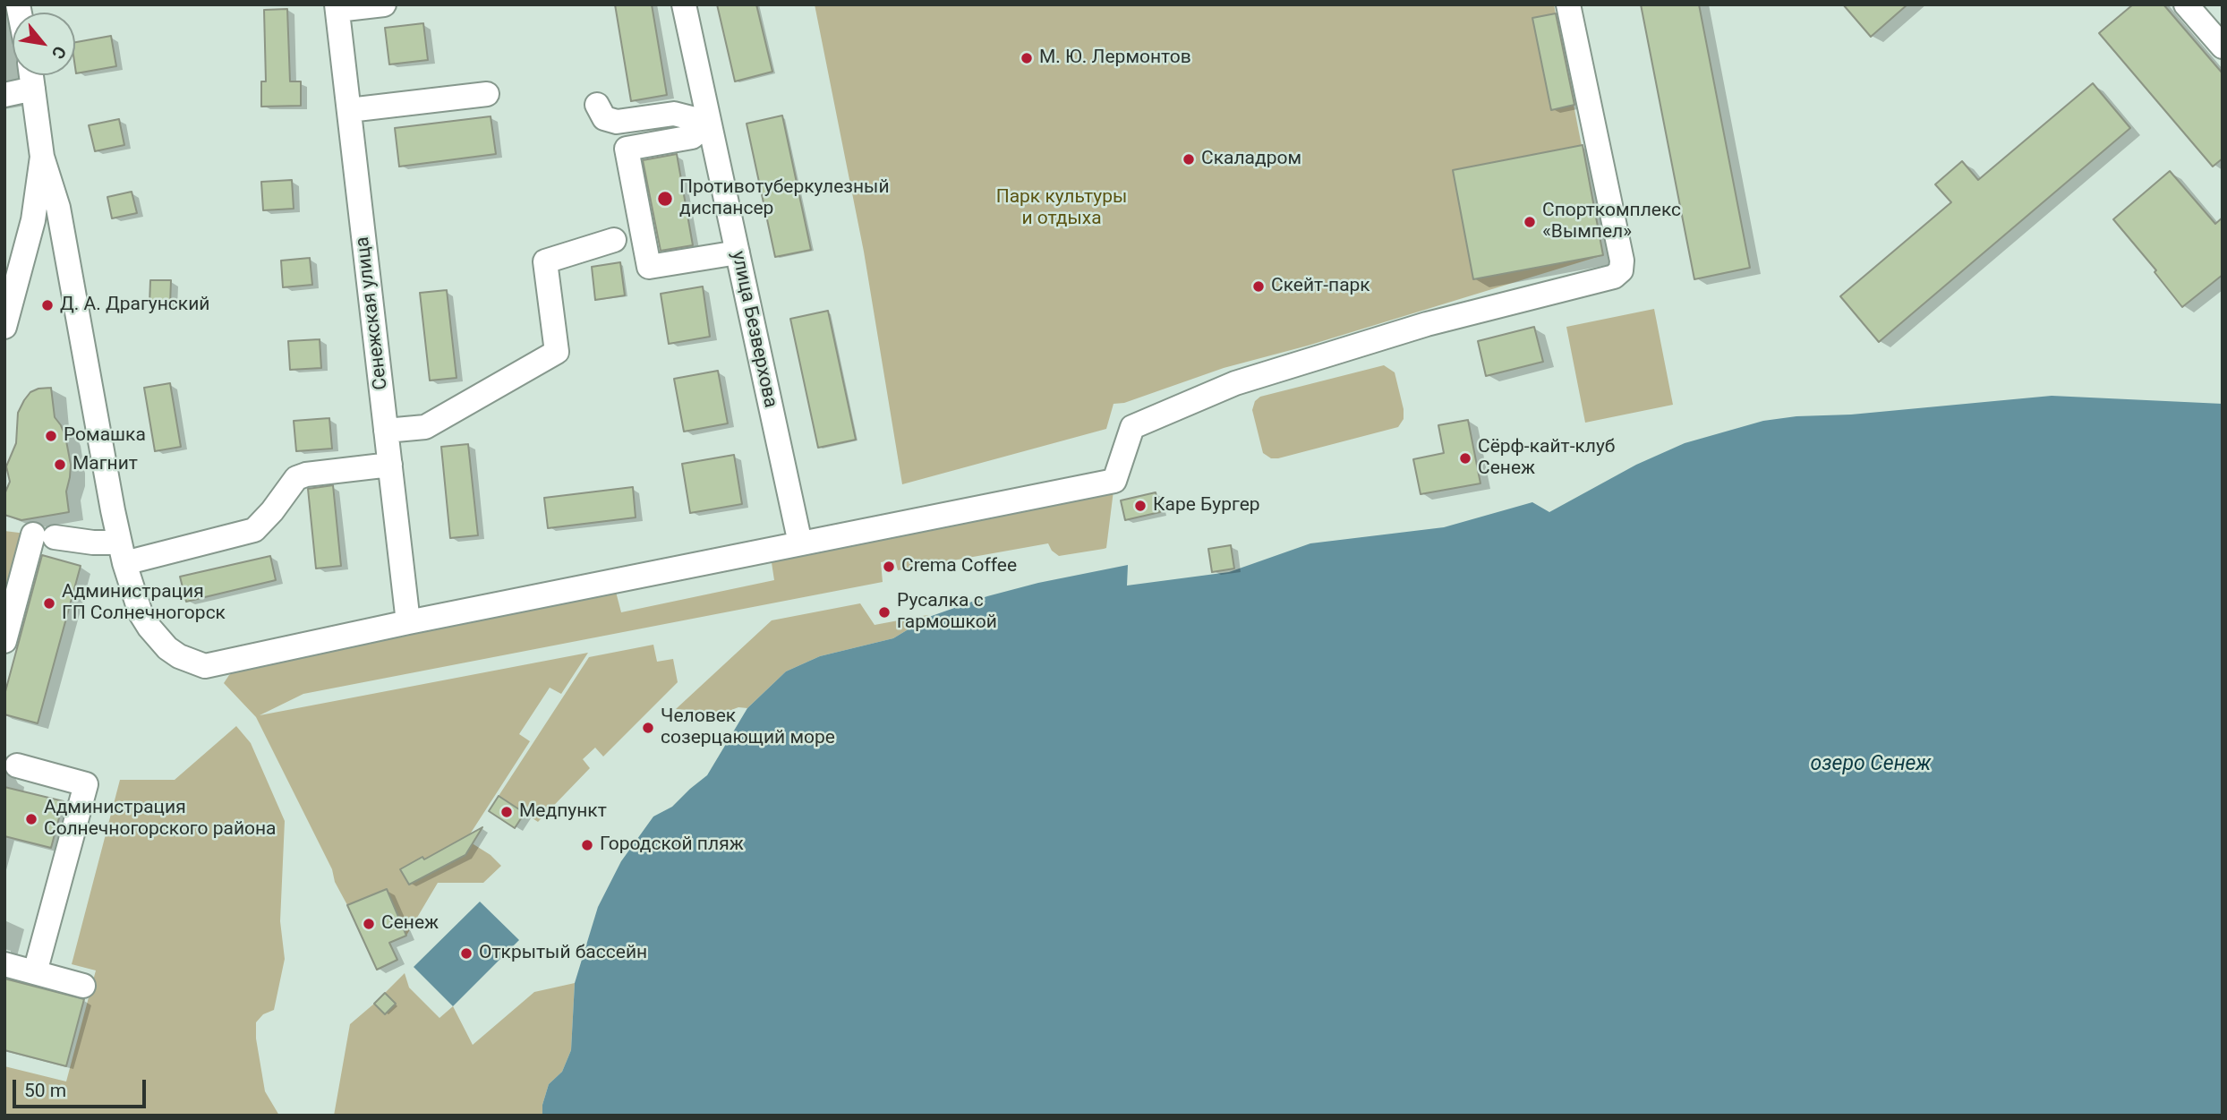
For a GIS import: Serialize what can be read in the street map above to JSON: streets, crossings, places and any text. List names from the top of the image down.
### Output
{
  "streets": {
    "street": ["Сенежская улица", "улица Безверхова"]
  },
  "water": ["озеро Сенеж"],
  "parks": ["Парк культуры и отдыха"],
  "places": [
    "М. Ю. Лермонтов",
    "Скаладром",
    "Противотуберкулезный диспансер",
    "Спорткомплекс «Вымпел»",
    "Скейт-парк",
    "Д. А. Драгунский",
    "Ромашка",
    "Сёрф-кайт-клуб Сенеж",
    "Магнит",
    "Каре Бургер",
    "Crema Coffee",
    "Администрация ГП Солнечногорск",
    "Русалка с гармошкой",
    "Человек созерцающий море",
    "Медпункт",
    "Администрация Солнечногорского района",
    "Городской пляж",
    "Сенеж",
    "Открытый бассейн"
  ],
  "scale_bar": "50 m",
  "north": "bottom right"
}
